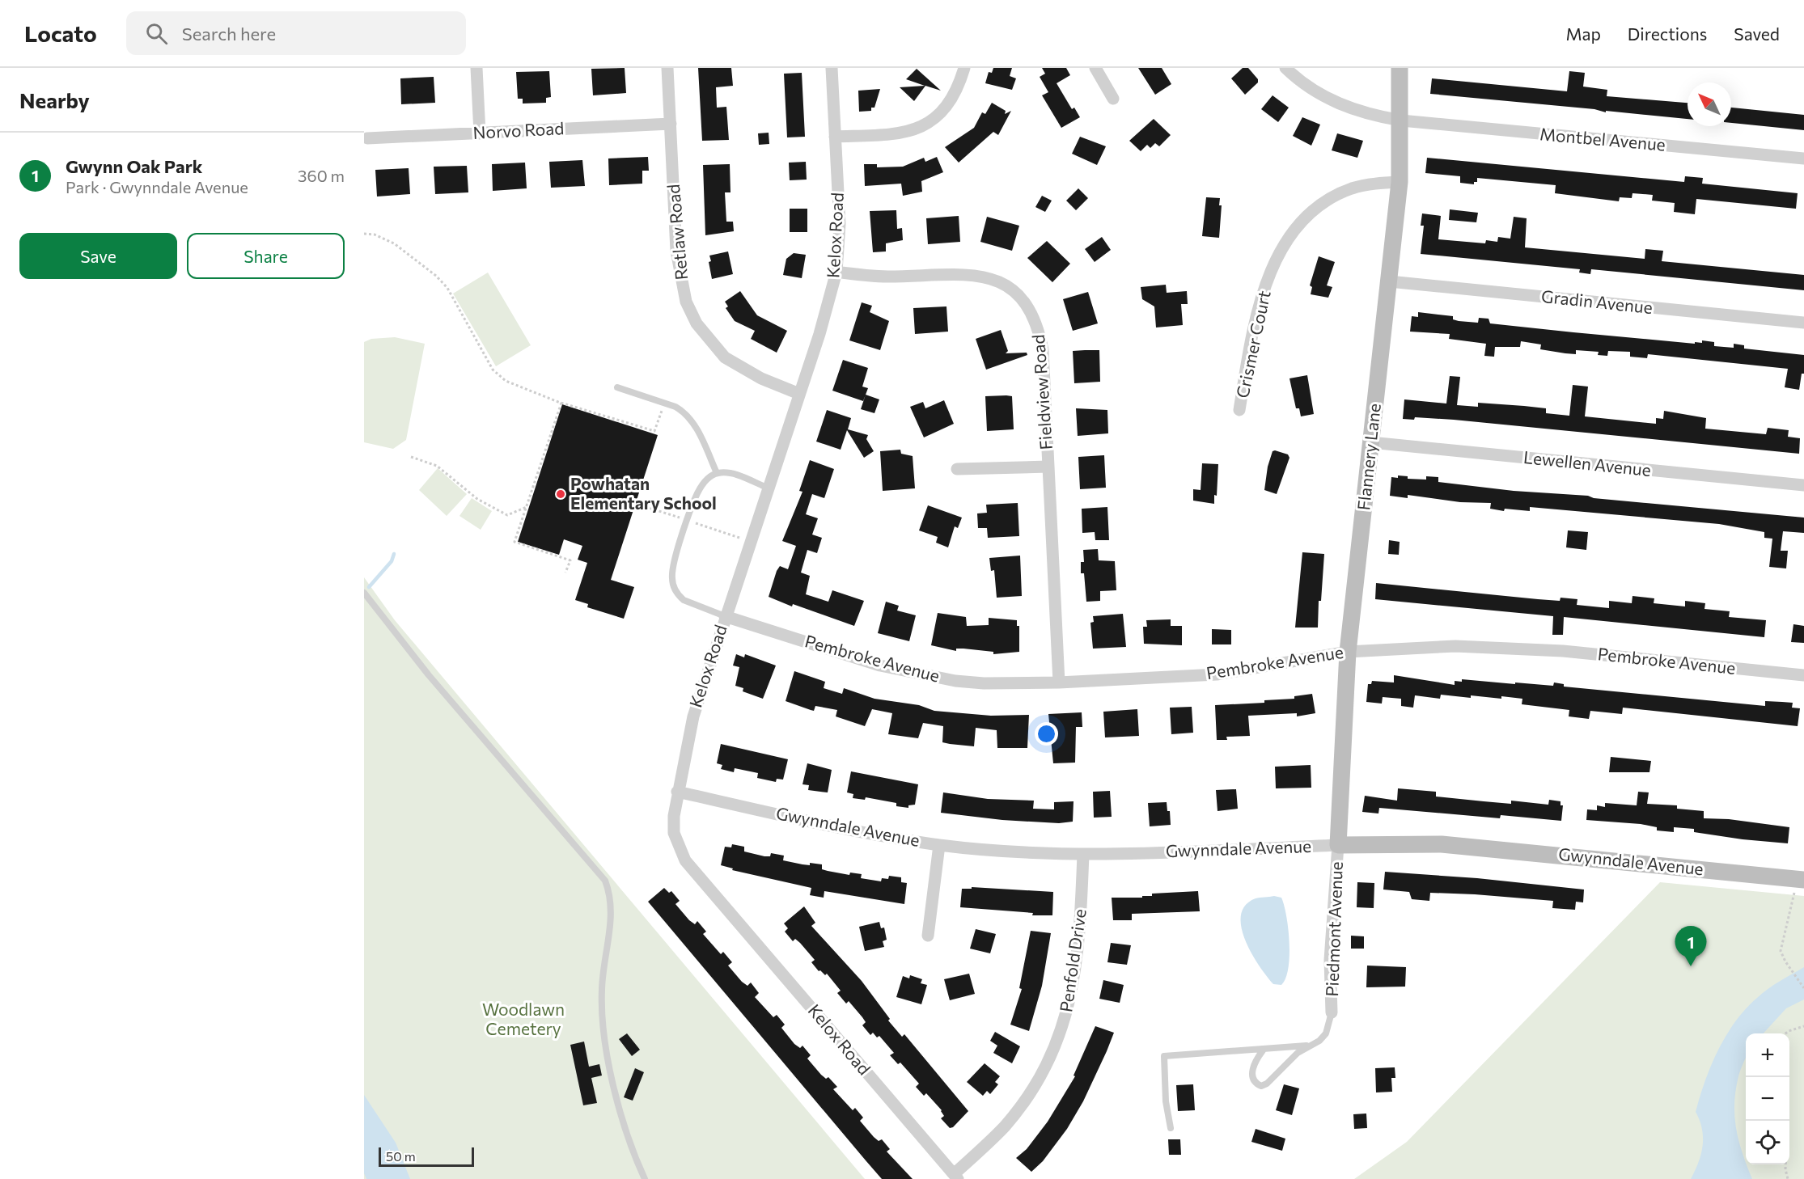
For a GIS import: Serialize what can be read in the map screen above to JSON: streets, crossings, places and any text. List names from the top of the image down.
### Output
{
  "streets": {
    "street": [
      "Norvo Road",
      "Montbel Avenue",
      "Retlaw Road",
      "Kelox Road",
      "Gradin Avenue",
      "Crismer Court",
      "Fieldview Road",
      "Flannery Lane",
      "Lewellen Avenue",
      "Pembroke Avenue",
      "Gwynndale Avenue",
      "Piedmont Avenue",
      "Penfold Drive"
    ]
  },
  "crossings": [
    ["Norvo Road", "Retlaw Road"],
    ["Montbel Avenue", "Flannery Lane"],
    ["Retlaw Road", "Kelox Road"],
    ["Kelox Road", "Fieldview Road"],
    ["Kelox Road", "Pembroke Avenue"],
    ["Kelox Road", "Gwynndale Avenue"],
    ["Kelox Road", "Penfold Drive"],
    ["Gradin Avenue", "Flannery Lane"],
    ["Crismer Court", "Flannery Lane"],
    ["Fieldview Road", "Pembroke Avenue"],
    ["Flannery Lane", "Lewellen Avenue"],
    ["Flannery Lane", "Pembroke Avenue"],
    ["Flannery Lane", "Gwynndale Avenue"],
    ["Flannery Lane", "Piedmont Avenue"],
    ["Gwynndale Avenue", "Piedmont Avenue"],
    ["Gwynndale Avenue", "Penfold Drive"]
  ],
  "parks": ["Woodlawn Cemetery"],
  "places": ["Powhatan Elementary School"],
  "scale_bar": "50 m",
  "north": "top left",
  "page": {
    "header": "Locato",
    "search": "Search here",
    "nav": ["Map", "Directions", "Saved"],
    "heading": "Nearby",
    "list": [
      {
        "mark": "1",
        "name": "Gwynn Oak Park",
        "note": "Park · Gwynndale Avenue",
        "value": "360 m"
      }
    ],
    "buttons": ["Save", "Share"],
    "pins": "1",
    "map_buttons": ["+", "−"],
    "scale": "50 m"
  }
}
